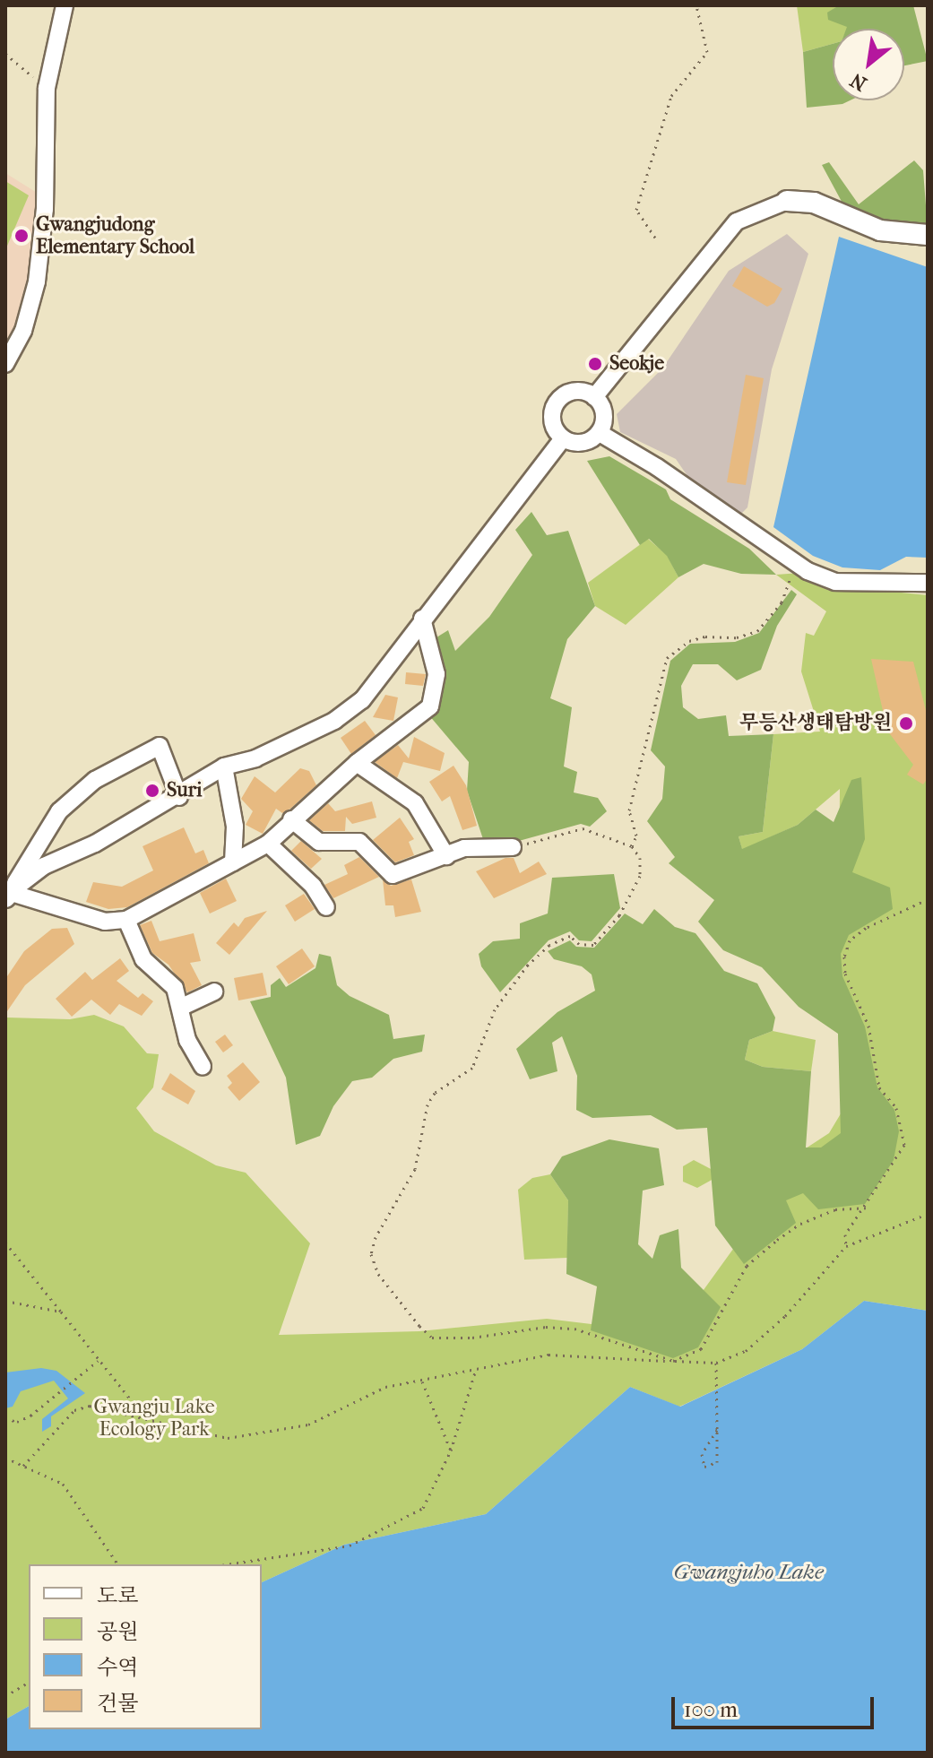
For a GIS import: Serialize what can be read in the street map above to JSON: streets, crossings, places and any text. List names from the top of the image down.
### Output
{
  "water": ["Gwangjuho Lake"],
  "parks": ["Gwangju Lake Ecology Park"],
  "places": [
    "Gwangjudong Elementary School",
    "Seokje",
    "무등산생태탐방원",
    "Suri"
  ],
  "legend": [
    "도로",
    "공원",
    "수역",
    "건물"
  ],
  "scale_bar": "100 m",
  "north": "bottom left"
}
